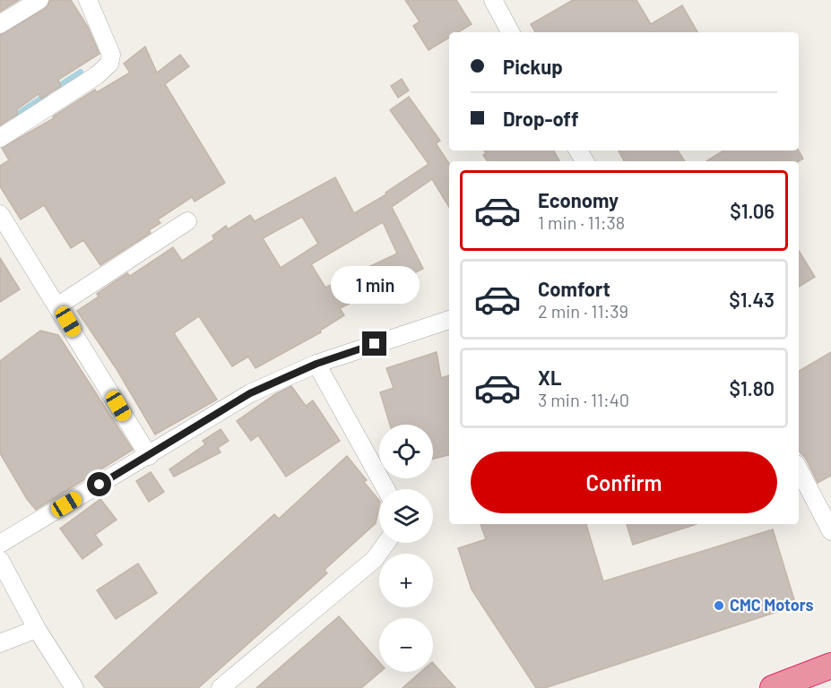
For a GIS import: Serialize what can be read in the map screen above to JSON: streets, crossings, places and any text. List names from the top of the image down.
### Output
{
  "places": ["CMC Motors"],
  "page": {
    "banner": ["Pickup", "Drop-off"],
    "list": [
      {
        "name": "Economy",
        "note": "1 min · 11:38",
        "value": "$1.06"
      },
      {
        "name": "Comfort",
        "note": "2 min · 11:39",
        "value": "$1.43"
      },
      {
        "name": "XL",
        "note": "3 min · 11:40",
        "value": "$1.80"
      }
    ],
    "bubble": "1 min",
    "map_buttons": ["+", "−"],
    "buttons": "Confirm"
  }
}
